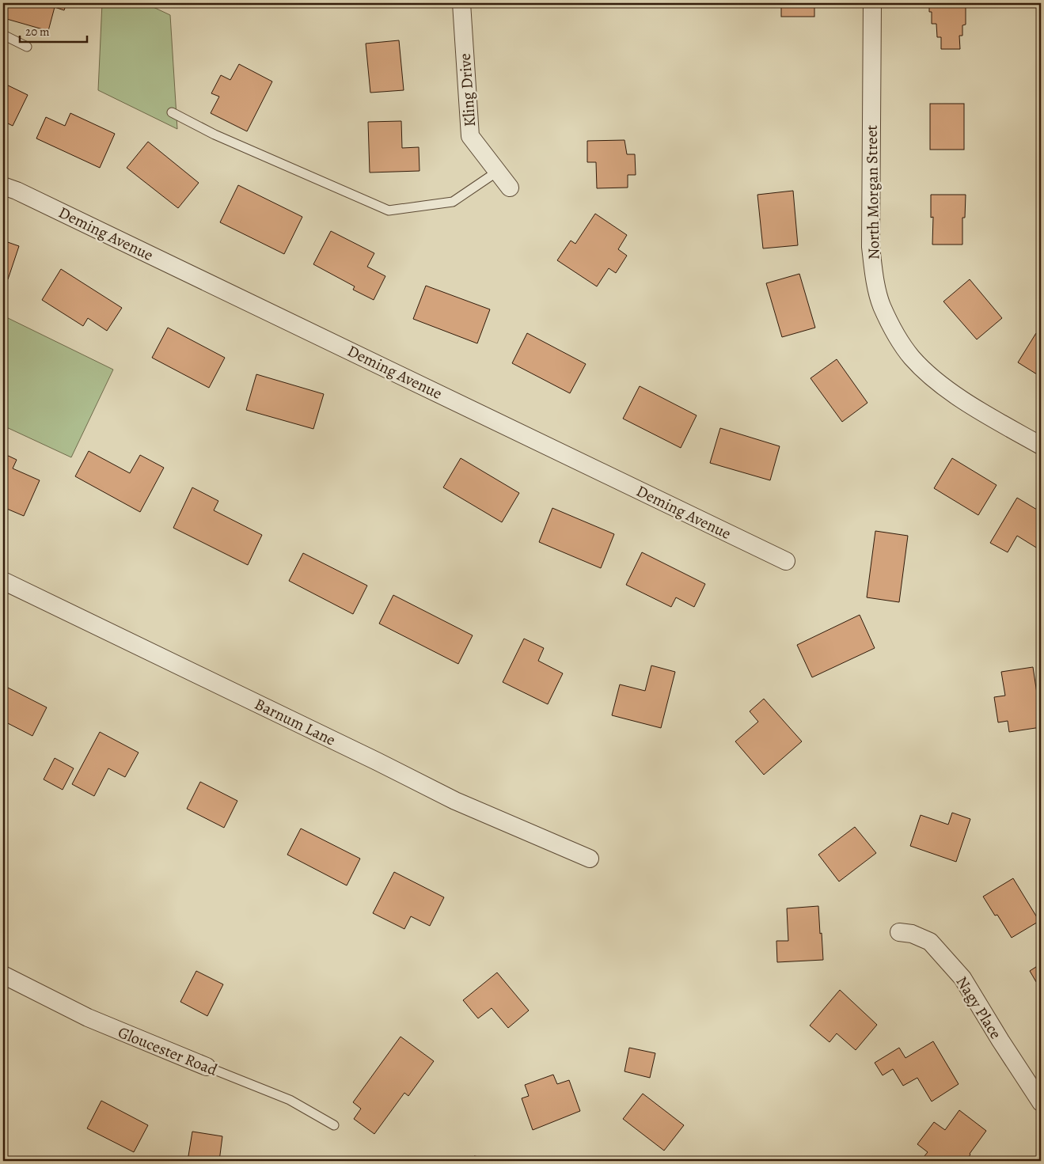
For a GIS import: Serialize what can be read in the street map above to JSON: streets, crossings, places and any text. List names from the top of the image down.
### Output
{
  "streets": {
    "street": [
      "Kling Drive",
      "North Morgan Street",
      "Deming Avenue",
      "Barnum Lane",
      "Nagy Place",
      "Gloucester Road"
    ]
  },
  "scale_bar": "20 m"
}
